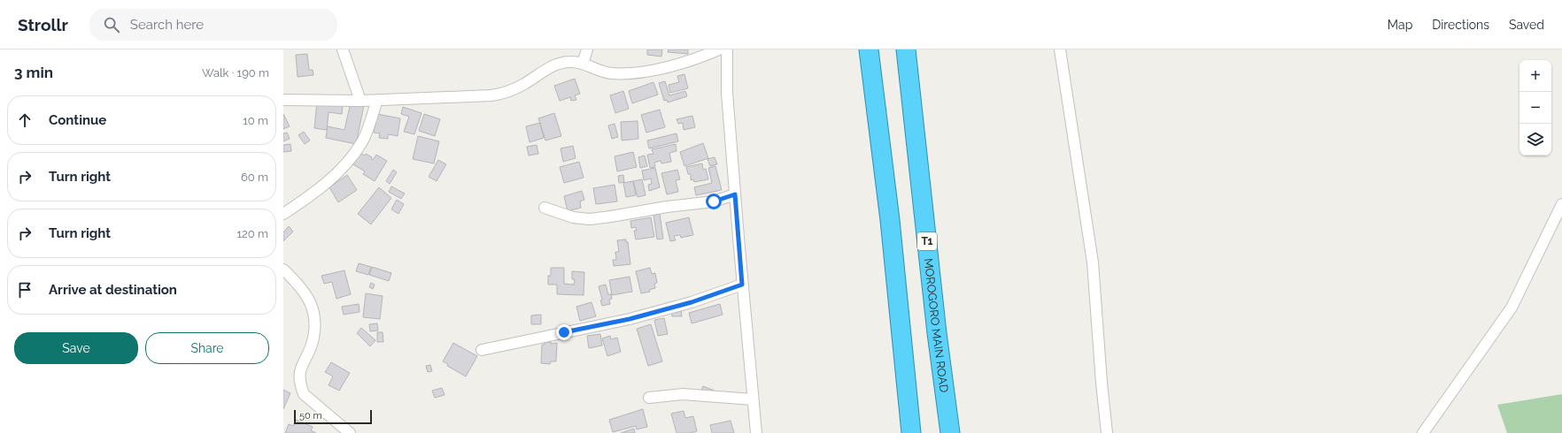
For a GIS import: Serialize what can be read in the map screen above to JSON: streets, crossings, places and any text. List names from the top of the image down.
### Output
{
  "streets": {
    "highway": ["T1", "MOROGORO MAIN ROAD"]
  },
  "scale_bar": "50 m",
  "page": {
    "header": "Strollr",
    "search": "Search here",
    "nav": ["Map", "Directions", "Saved"],
    "heading": ["3 min", "Walk · 190 m"],
    "map_buttons": ["+", "−"],
    "list": [
      ["Continue", "10 m"],
      ["Turn right", "60 m"],
      ["Turn right", "120 m"],
      "Arrive at destination"
    ],
    "buttons": ["Save", "Share"],
    "scale": "50 m"
  }
}
